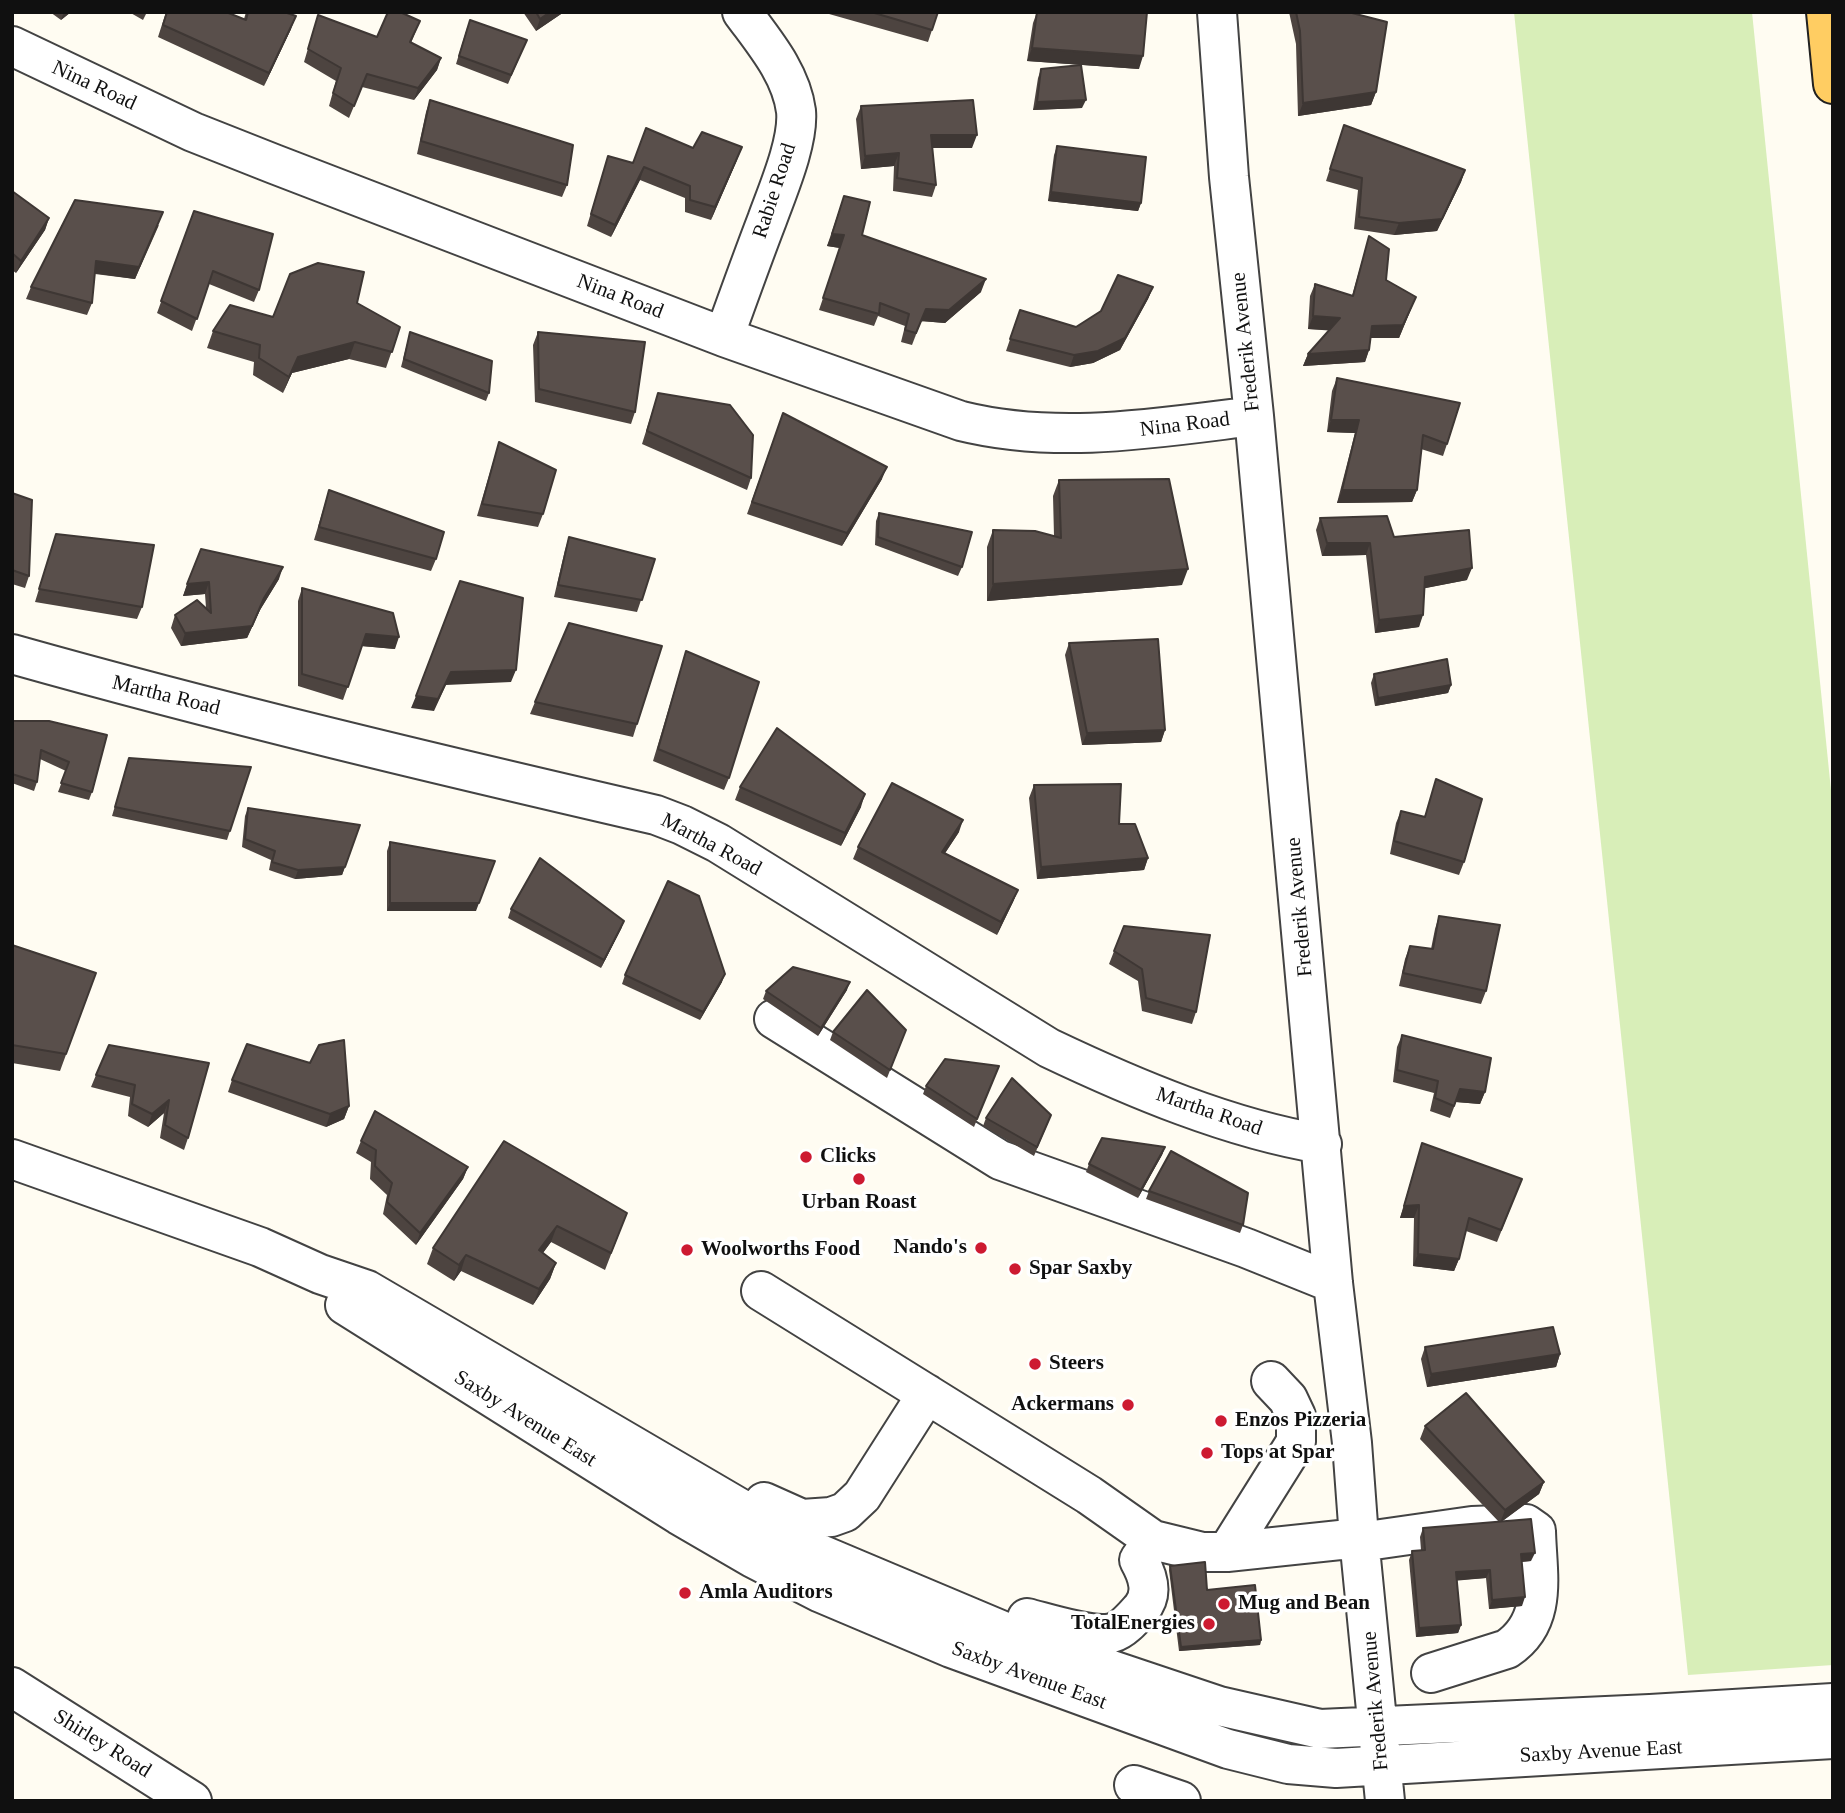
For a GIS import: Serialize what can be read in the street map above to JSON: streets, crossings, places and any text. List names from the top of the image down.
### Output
{
  "streets": {
    "street": [
      "Nina Road",
      "Rabie Road",
      "Frederik Avenue",
      "Martha Road",
      "Saxby Avenue East",
      "Shirley Road"
    ]
  },
  "crossings": [
    ["Nina Road", "Rabie Road"],
    ["Nina Road", "Frederik Avenue"],
    ["Frederik Avenue", "Martha Road"],
    ["Frederik Avenue", "Saxby Avenue East"]
  ],
  "places": [
    "Clicks",
    "Urban Roast",
    "Nando's",
    "Woolworths Food",
    "Spar Saxby",
    "Steers",
    "Ackermans",
    "Enzos Pizzeria",
    "Tops at Spar",
    "Amla Auditors",
    "Mug and Bean",
    "TotalEnergies"
  ]
}
